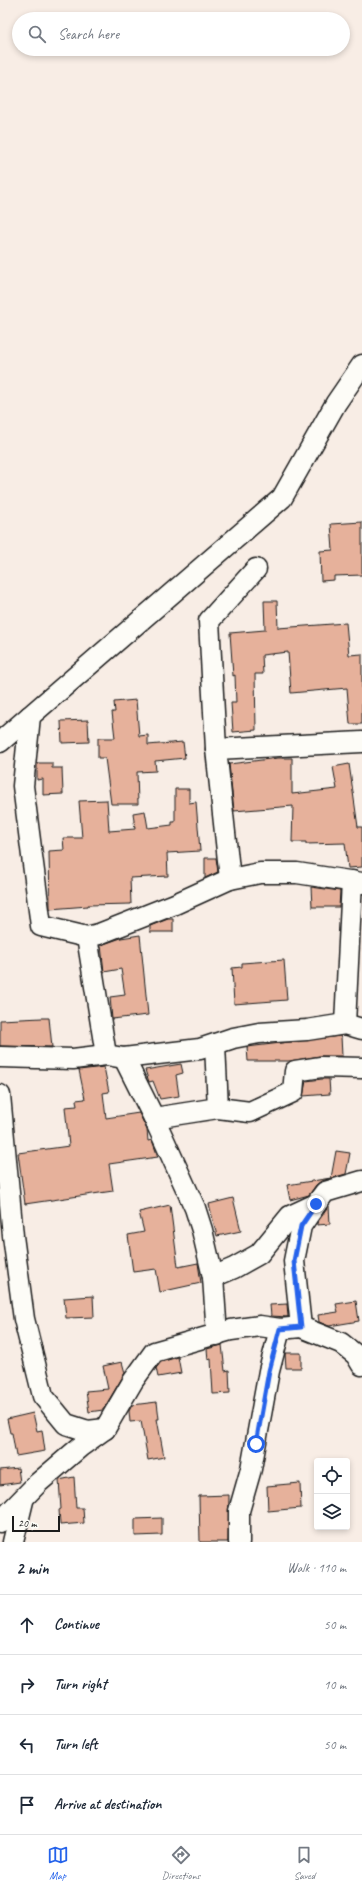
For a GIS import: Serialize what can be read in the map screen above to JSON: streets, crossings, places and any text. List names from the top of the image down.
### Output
{
  "scale_bar": "20 m",
  "page": {
    "search": "Search here",
    "scale": "20 m",
    "heading": ["2 min", "Walk · 110 m"],
    "list": [
      ["Continue", "50 m"],
      ["Turn right", "10 m"],
      ["Turn left", "50 m"],
      "Arrive at destination"
    ],
    "nav": ["Map", "Directions", "Saved"]
  }
}
